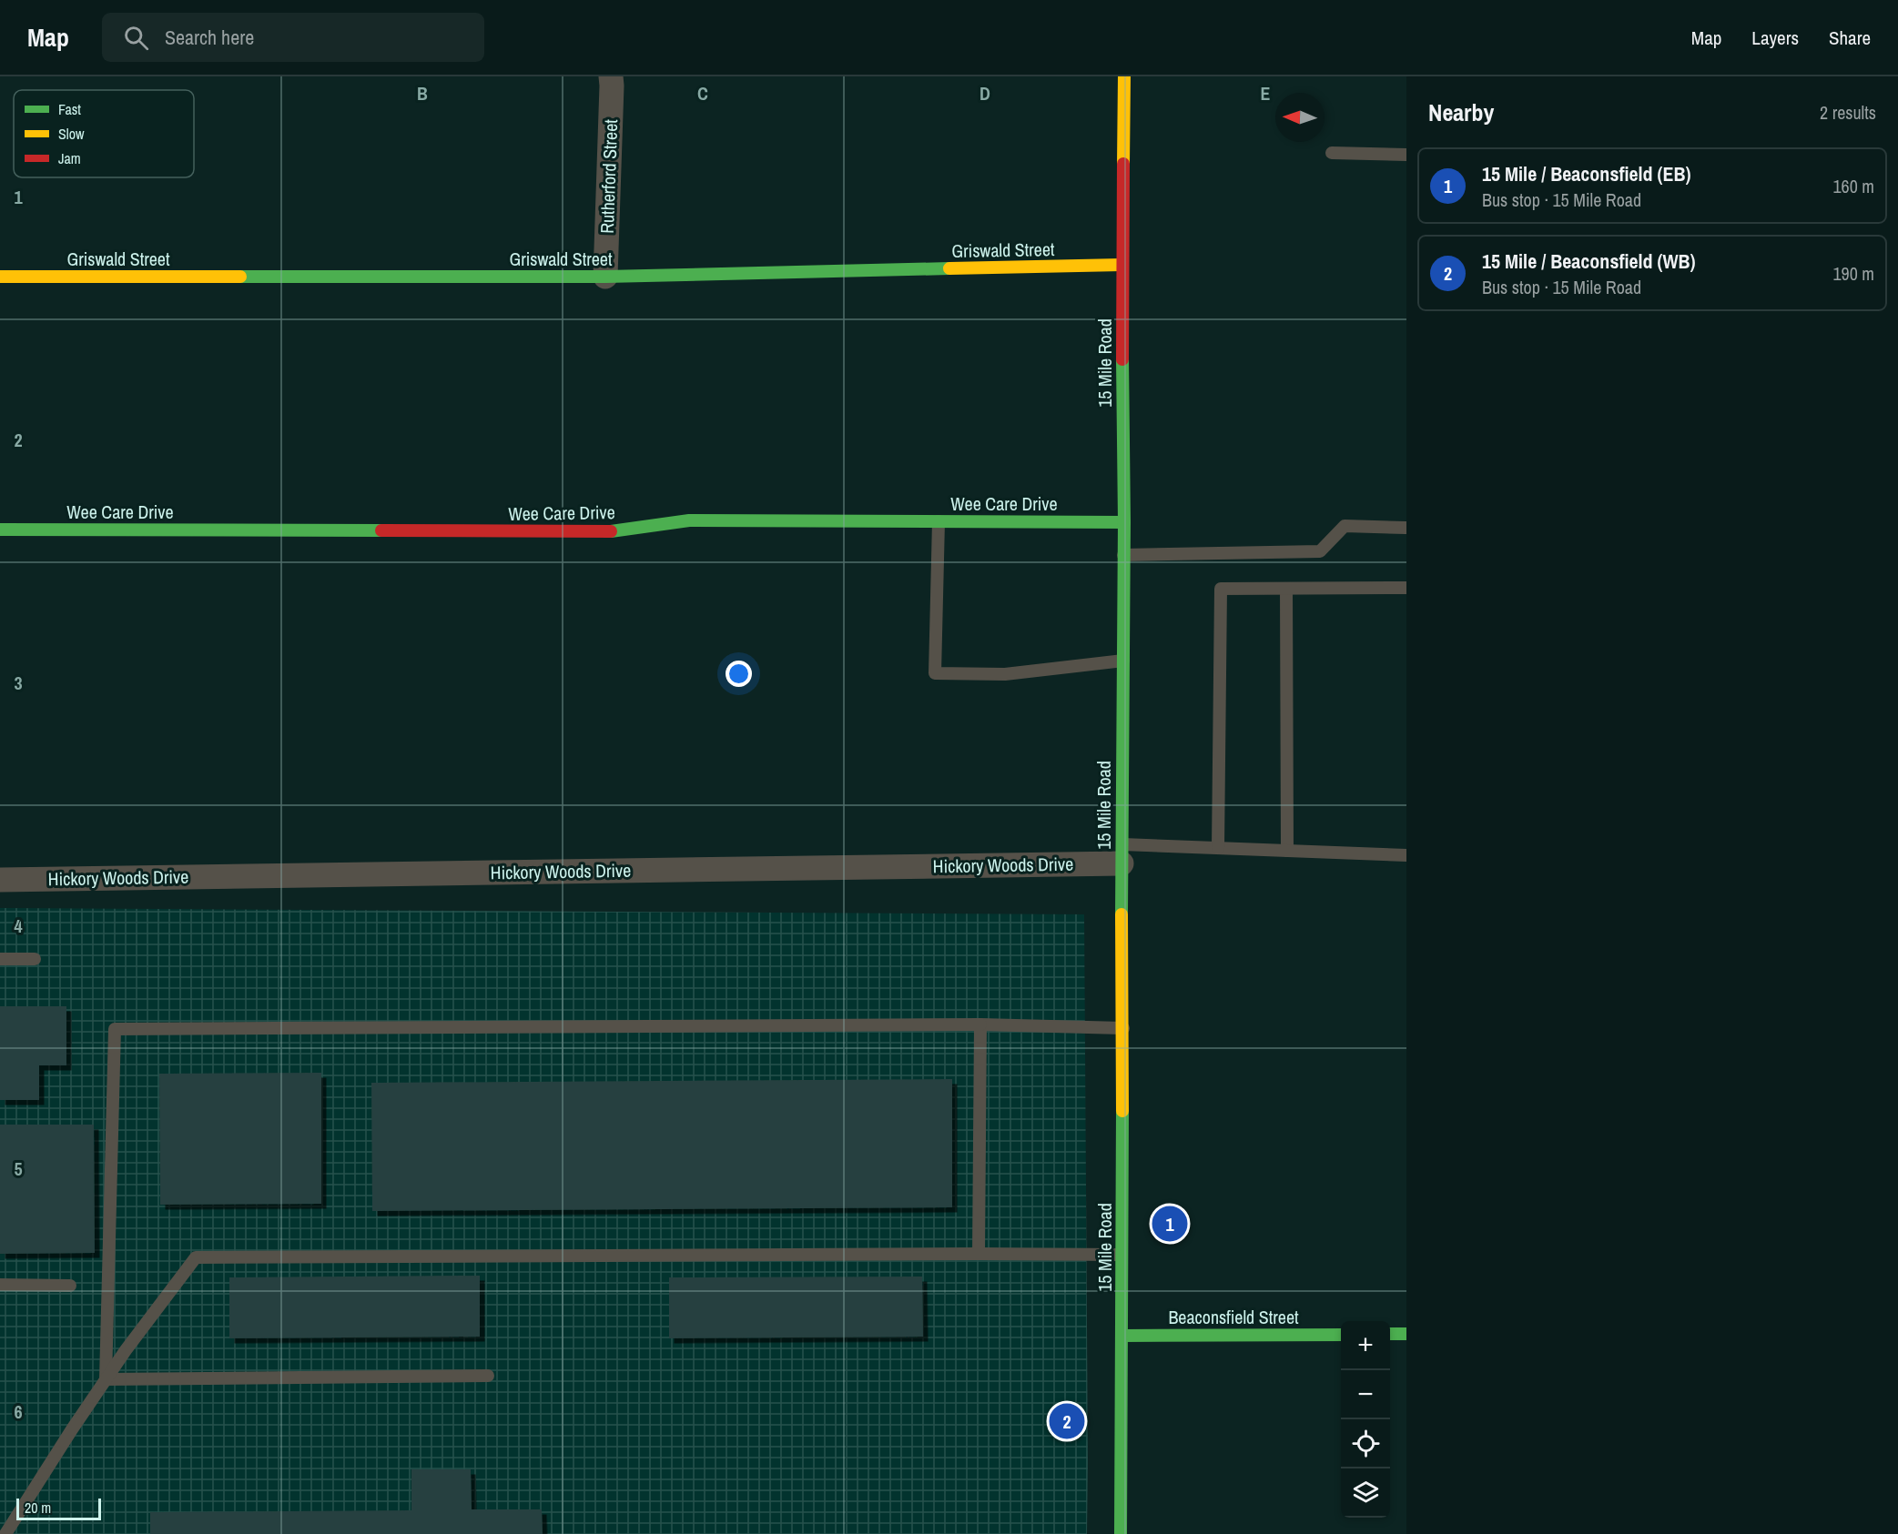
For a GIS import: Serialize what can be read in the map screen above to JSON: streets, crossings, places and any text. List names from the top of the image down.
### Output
{
  "streets": {
    "street": [
      "Rutherford Street",
      "Griswald Street",
      "15 Mile Road",
      "Wee Care Drive",
      "Hickory Woods Drive",
      "Beaconsfield Street"
    ]
  },
  "crossings": [
    ["Rutherford Street", "Griswald Street"],
    ["Griswald Street", "15 Mile Road"],
    ["15 Mile Road", "Wee Care Drive"],
    ["15 Mile Road", "Hickory Woods Drive"],
    ["15 Mile Road", "Beaconsfield Street"]
  ],
  "legend": ["Fast", "Slow", "Jam"],
  "scale_bar": "20 m",
  "north": "left",
  "page": {
    "header": "Map",
    "search": "Search here",
    "nav": ["Map", "Layers", "Share"],
    "heading": ["Nearby", "2 results"],
    "list": [
      {
        "mark": "1",
        "name": "15 Mile / Beaconsfield (EB)",
        "note": "Bus stop · 15 Mile Road",
        "value": "160 m"
      },
      {
        "mark": "2",
        "name": "15 Mile / Beaconsfield (WB)",
        "note": "Bus stop · 15 Mile Road",
        "value": "190 m"
      }
    ],
    "pins": ["1", "2"],
    "map_buttons": ["+", "−"],
    "scale": "20 m"
  },
  "grid": {
    "columns": [
      "B",
      "C",
      "D",
      "E"
    ],
    "rows": [
      "1",
      "2",
      "3",
      "4",
      "5",
      "6"
    ]
  }
}
